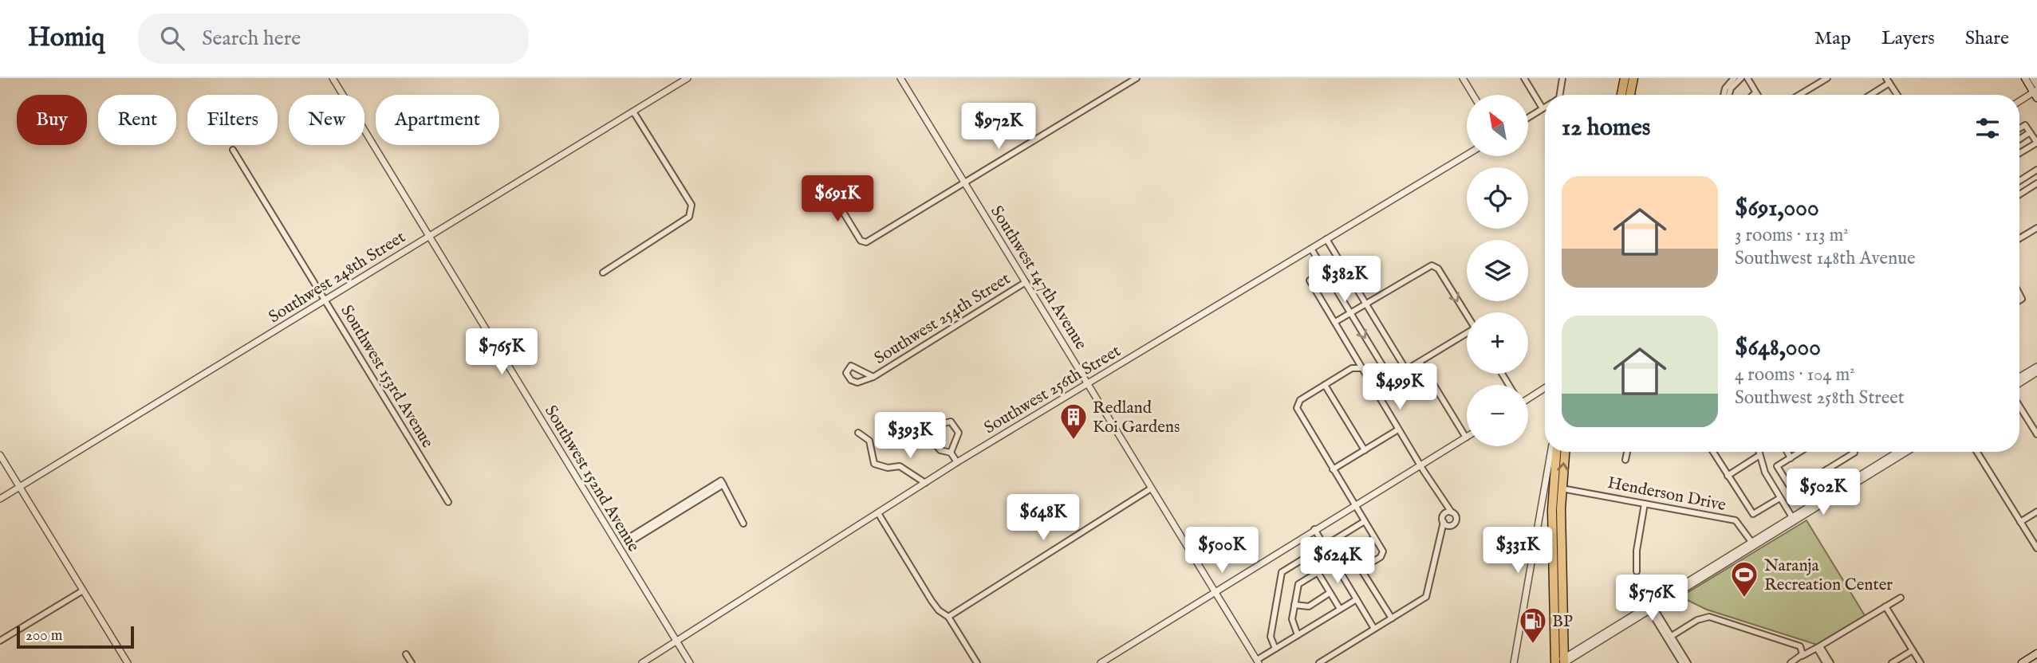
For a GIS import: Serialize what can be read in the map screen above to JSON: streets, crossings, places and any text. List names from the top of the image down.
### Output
{
  "streets": {
    "street": [
      "Southwest 248th Street",
      "Southwest 147th Avenue",
      "Southwest 254th Street",
      "Southwest 153rd Avenue",
      "Southwest 256th Street",
      "Southwest 152nd Avenue",
      "Henderson Drive"
    ]
  },
  "crossings": [
    ["Southwest 248th Street", "Southwest 153rd Avenue"],
    ["Southwest 248th Street", "Southwest 152nd Avenue"],
    ["Southwest 147th Avenue", "Southwest 254th Street"],
    ["Southwest 147th Avenue", "Southwest 256th Street"],
    ["Southwest 256th Street", "Southwest 152nd Avenue"]
  ],
  "places": {
    "building": ["Redland Koi Gardens"],
    "sports": ["Naranja Recreation Center"],
    "fuel station": ["BP"]
  },
  "scale_bar": "200 m",
  "north": "top left",
  "page": {
    "header": "Homiq",
    "search": "Search here",
    "nav": ["Map", "Layers", "Share"],
    "map_buttons": ["+", "−"],
    "chip": [
      "Buy",
      "Rent",
      "Filters",
      "New",
      "Apartment"
    ],
    "heading": "12 homes",
    "price": [
      "$972K",
      "$691K",
      "$382K",
      "$765K",
      "$499K",
      "$393K",
      "$502K",
      "$648K",
      "$500K",
      "$331K",
      "$624K",
      "$576K"
    ],
    "list": [
      {
        "name": "$691,000",
        "note": "3 rooms · 113 m² · Southwest 148th Avenue"
      },
      {
        "name": "$648,000",
        "note": "4 rooms · 104 m² · Southwest 258th Street"
      }
    ],
    "scale": "200 m"
  }
}
